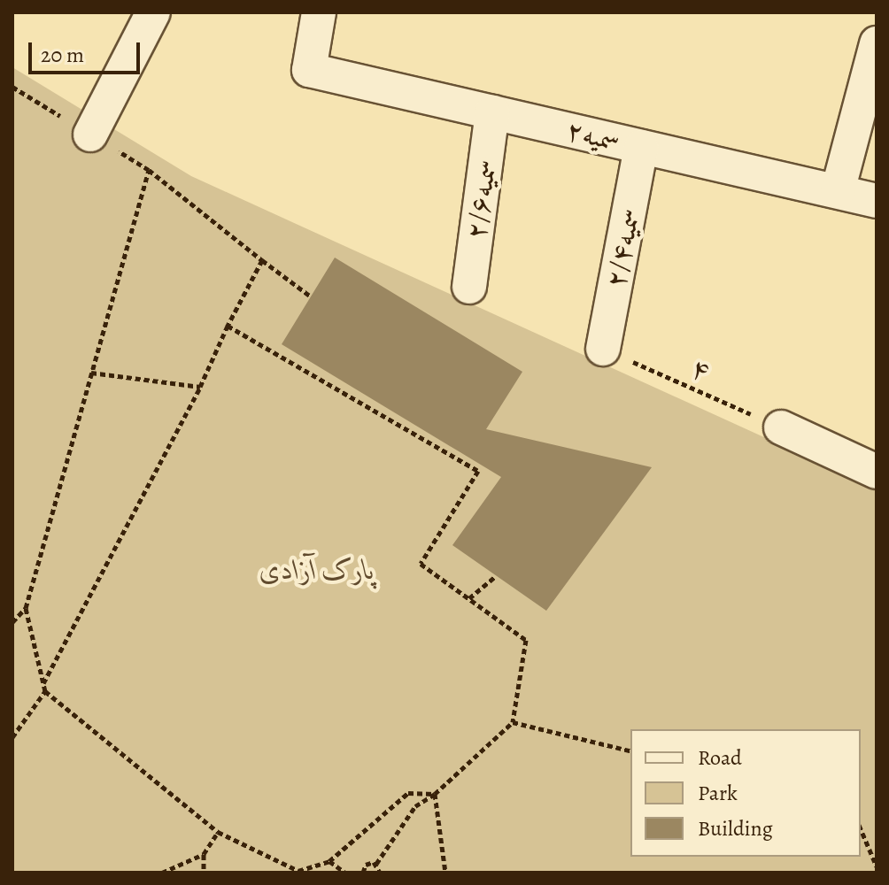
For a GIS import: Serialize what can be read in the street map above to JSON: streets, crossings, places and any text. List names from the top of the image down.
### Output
{
  "streets": {
    "street": ["۲سمیه", "سمیه۲/۶", "سمیه۲/۴"],
    "path": ["۴"]
  },
  "crossings": [
    ["۲سمیه", "سمیه۲/۶"],
    ["۲سمیه", "سمیه۲/۴"],
    ["سمیه۲/۴", "۴"]
  ],
  "parks": ["پارک آزادی"],
  "legend": ["Road", "Park", "Building"],
  "scale_bar": "20 m"
}
